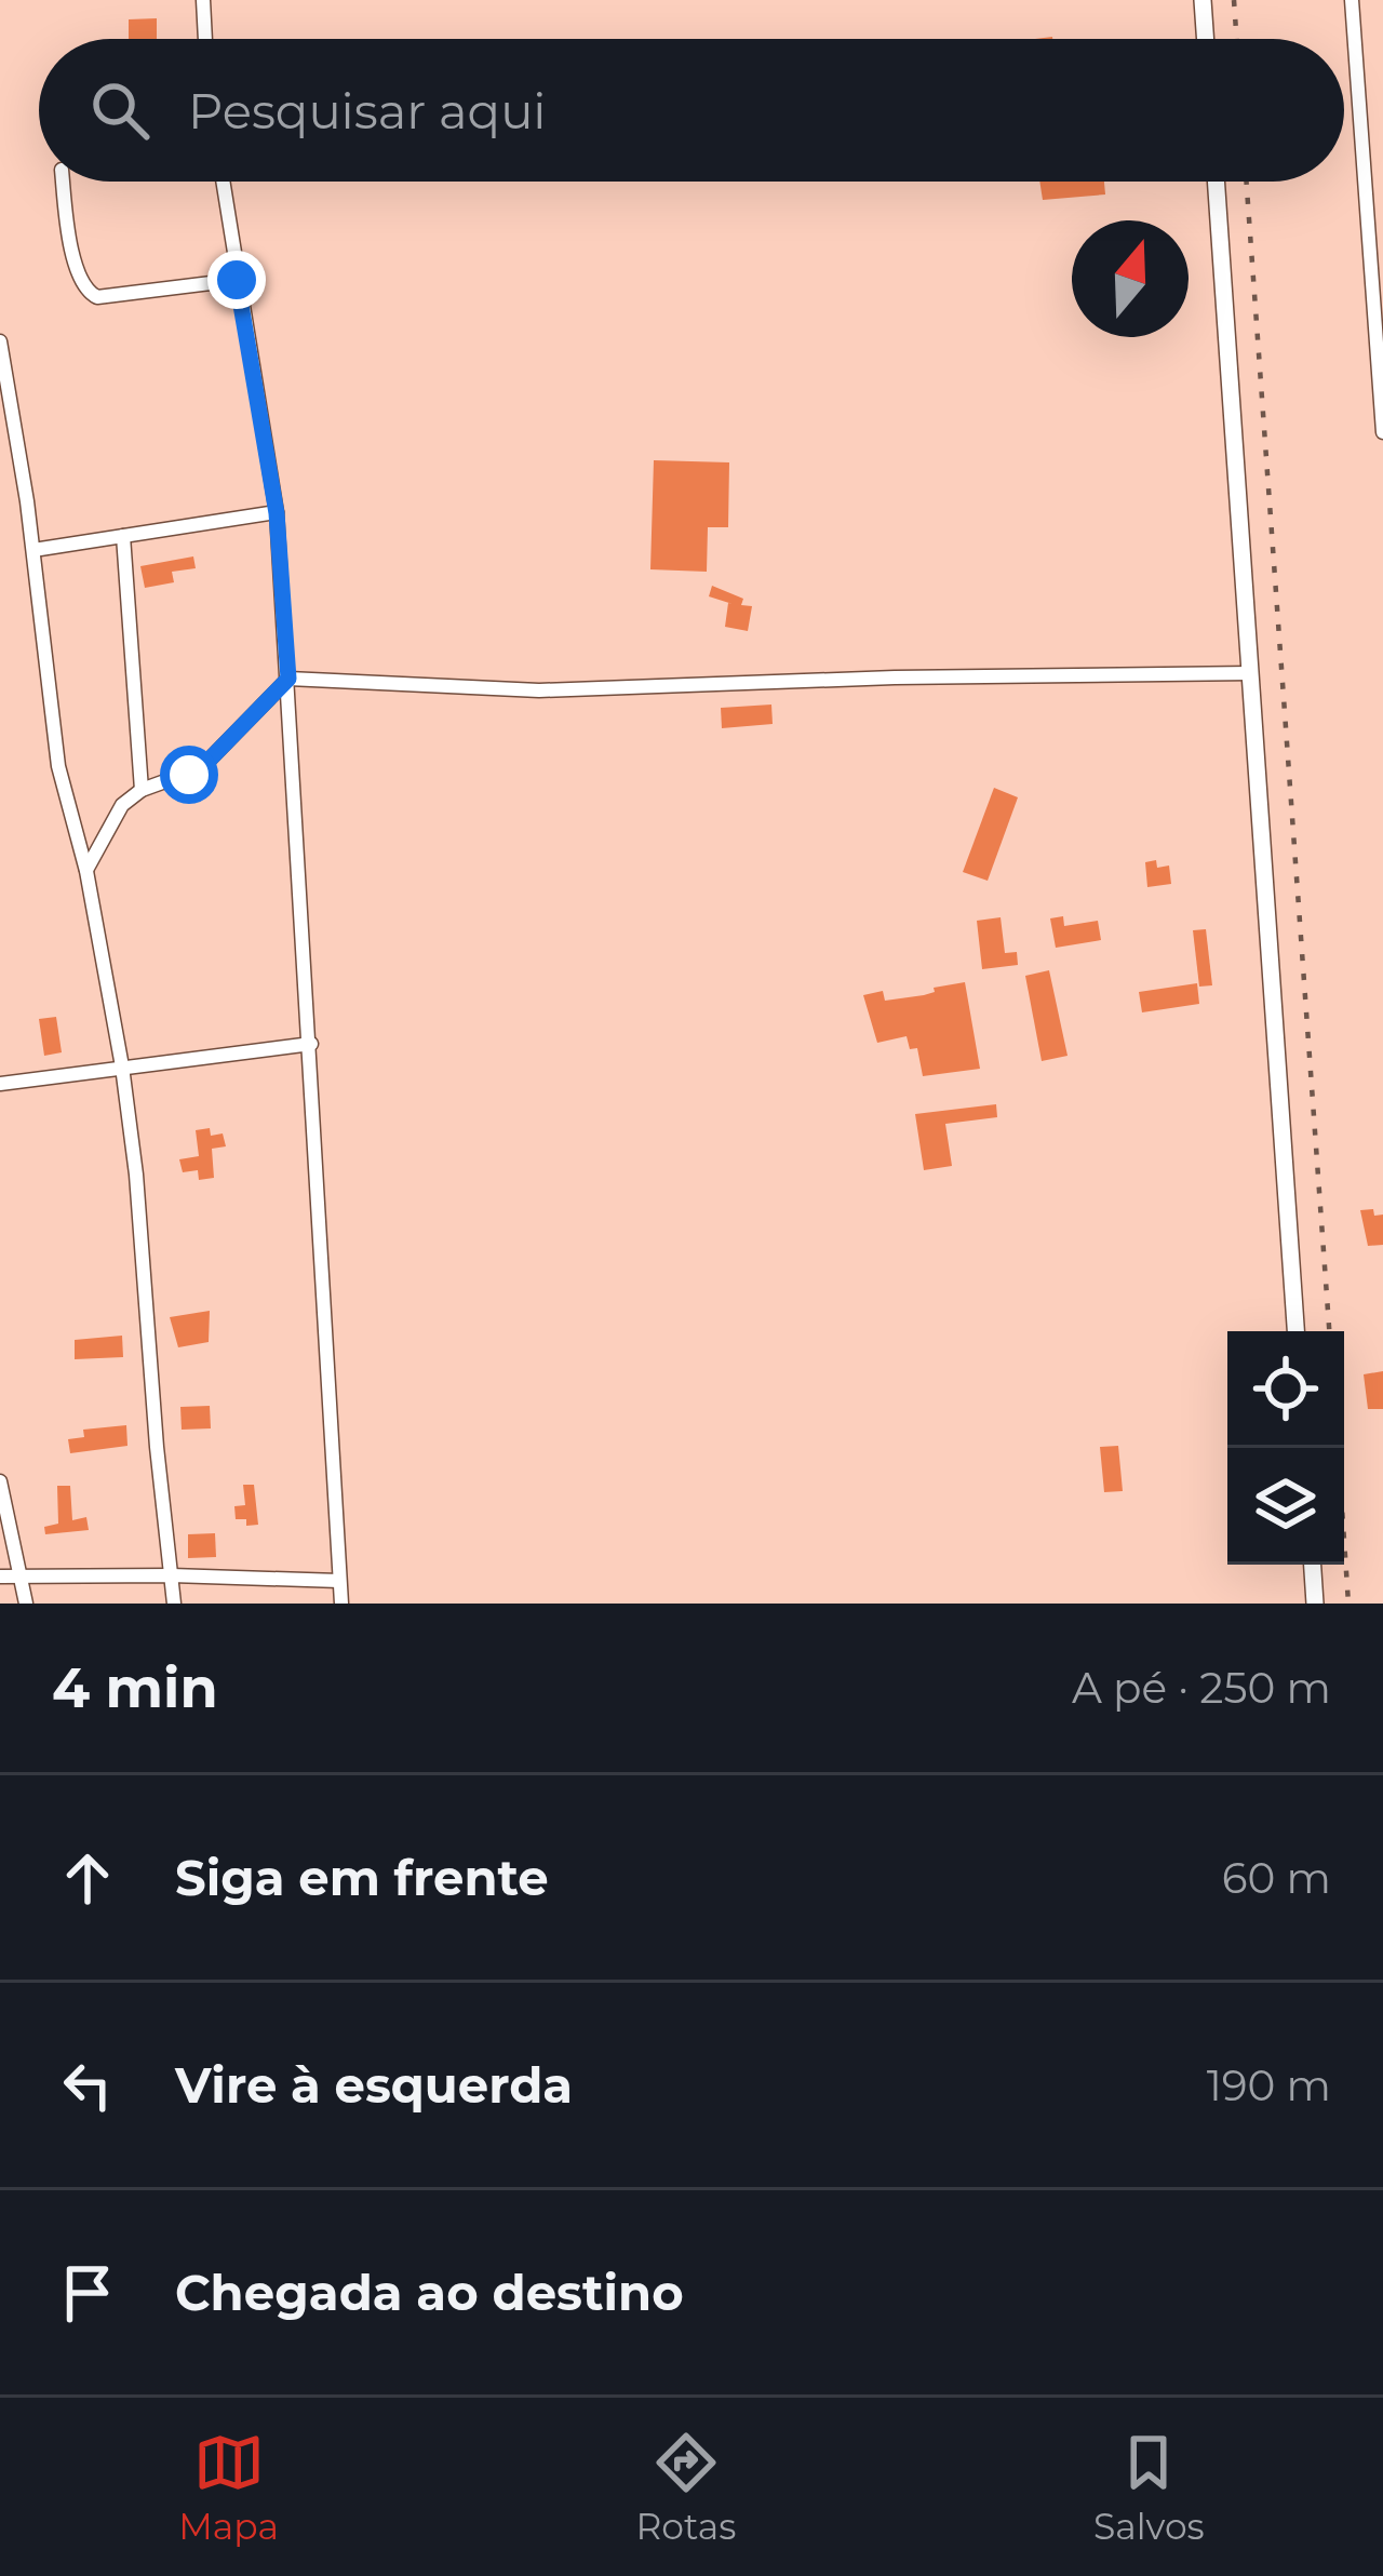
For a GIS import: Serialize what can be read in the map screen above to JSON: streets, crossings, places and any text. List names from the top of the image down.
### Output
{
  "north": "top",
  "page": {
    "search": "Pesquisar aqui",
    "heading": ["4 min", "A pé · 250 m"],
    "list": [
      ["Siga em frente", "60 m"],
      ["Vire à esquerda", "190 m"],
      "Chegada ao destino"
    ],
    "nav": ["Mapa", "Rotas", "Salvos"]
  }
}
